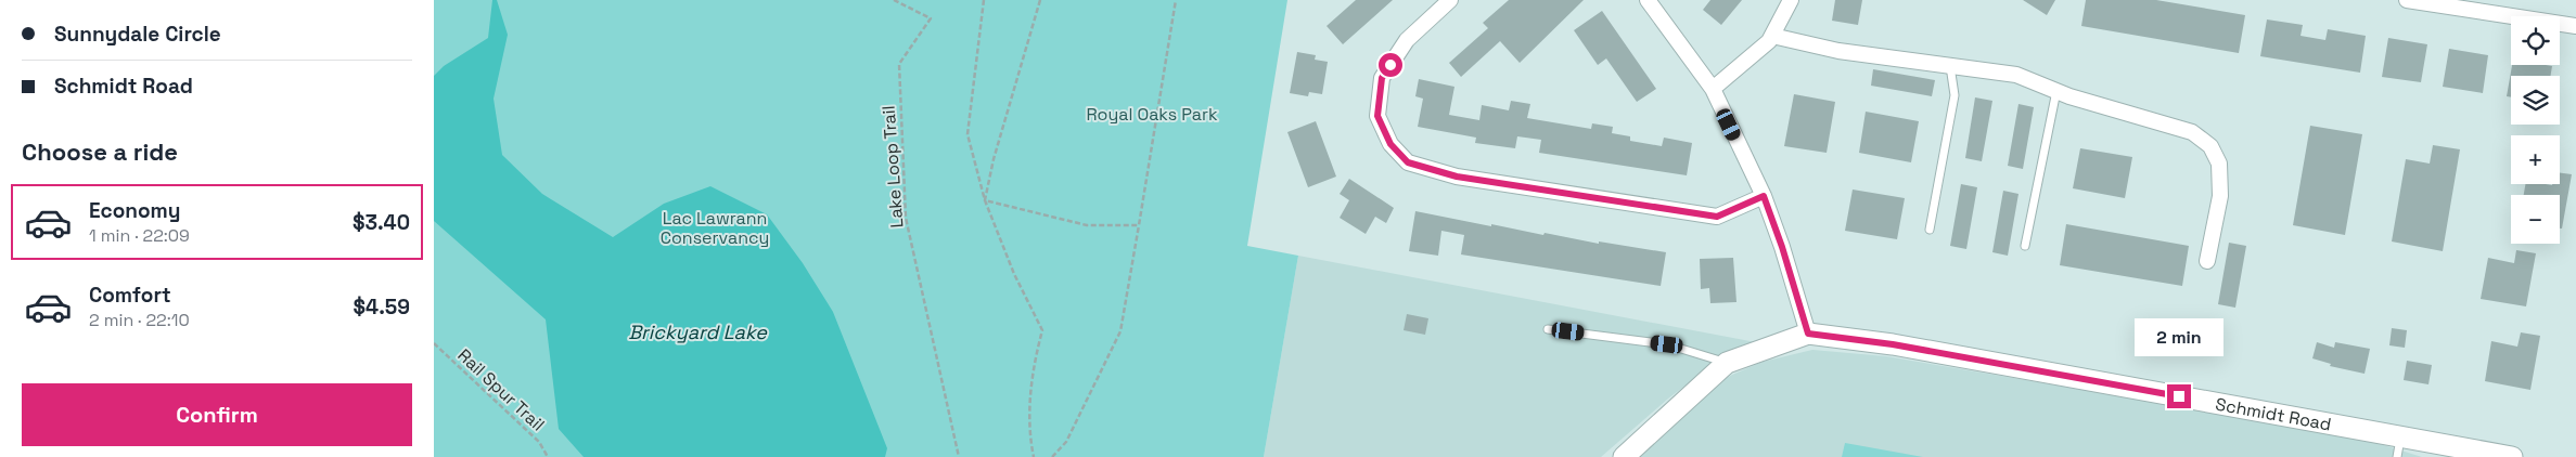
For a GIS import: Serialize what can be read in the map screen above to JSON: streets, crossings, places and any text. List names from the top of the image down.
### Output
{
  "streets": {
    "street": ["Schmidt Road"],
    "path": ["Lake Loop Trail", "Rail Spur Trail"]
  },
  "water": ["Brickyard Lake"],
  "parks": ["Royal Oaks Park", "Lac Lawrann Conservancy"],
  "page": {
    "banner": ["Sunnydale Circle", "Schmidt Road"],
    "map_buttons": ["+", "−"],
    "heading": "Choose a ride",
    "list": [
      {
        "name": "Economy",
        "note": "1 min · 22:09",
        "value": "$3.40"
      },
      {
        "name": "Comfort",
        "note": "2 min · 22:10",
        "value": "$4.59"
      }
    ],
    "bubble": "2 min",
    "buttons": "Confirm"
  }
}
